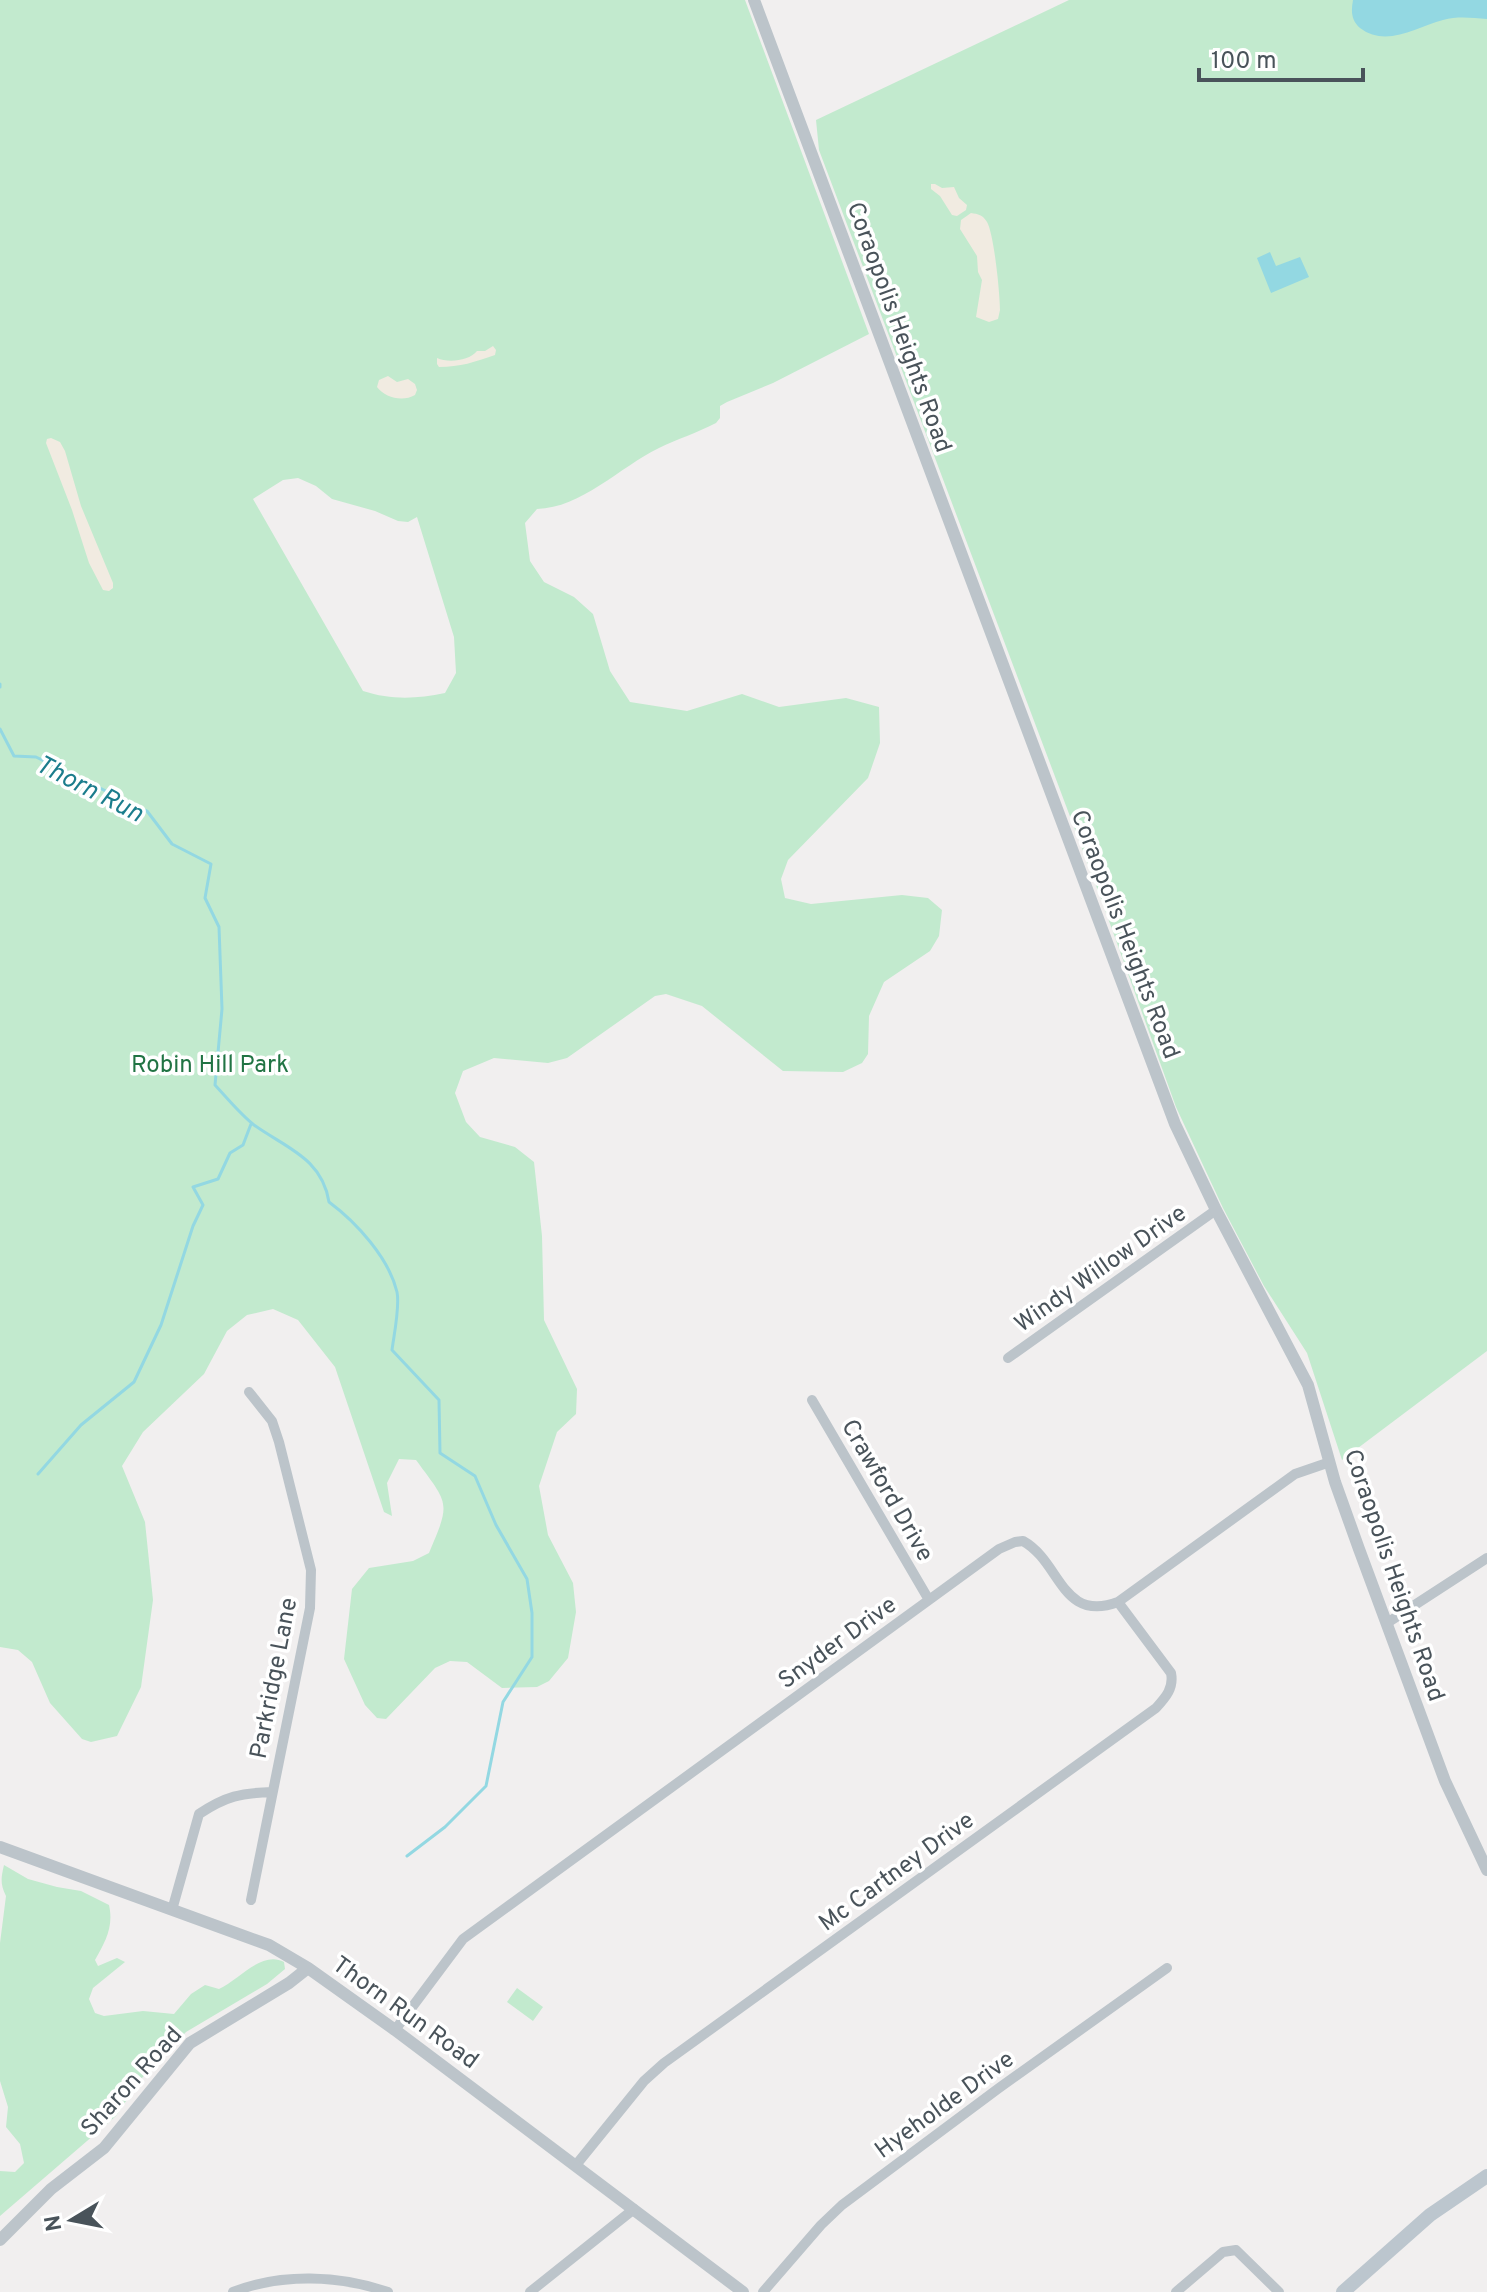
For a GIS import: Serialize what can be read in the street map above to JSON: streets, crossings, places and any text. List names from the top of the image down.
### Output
{
  "streets": {
    "street": [
      "Coraopolis Heights Road",
      "Windy Willow Drive",
      "Crawford Drive",
      "Snyder Drive",
      "Parkridge Lane",
      "Mc Cartney Drive",
      "Thorn Run Road",
      "Sharon Road",
      "Hyeholde Drive"
    ]
  },
  "crossings": [
    ["Coraopolis Heights Road", "Windy Willow Drive"],
    ["Crawford Drive", "Snyder Drive"],
    ["Snyder Drive", "Mc Cartney Drive"],
    ["Snyder Drive", "Thorn Run Road"],
    ["Parkridge Lane", "Thorn Run Road"],
    ["Mc Cartney Drive", "Thorn Run Road"],
    ["Thorn Run Road", "Sharon Road"]
  ],
  "water": ["Thorn Run"],
  "parks": ["Robin Hill Park"],
  "scale_bar": "100 m",
  "north": "left"
}
